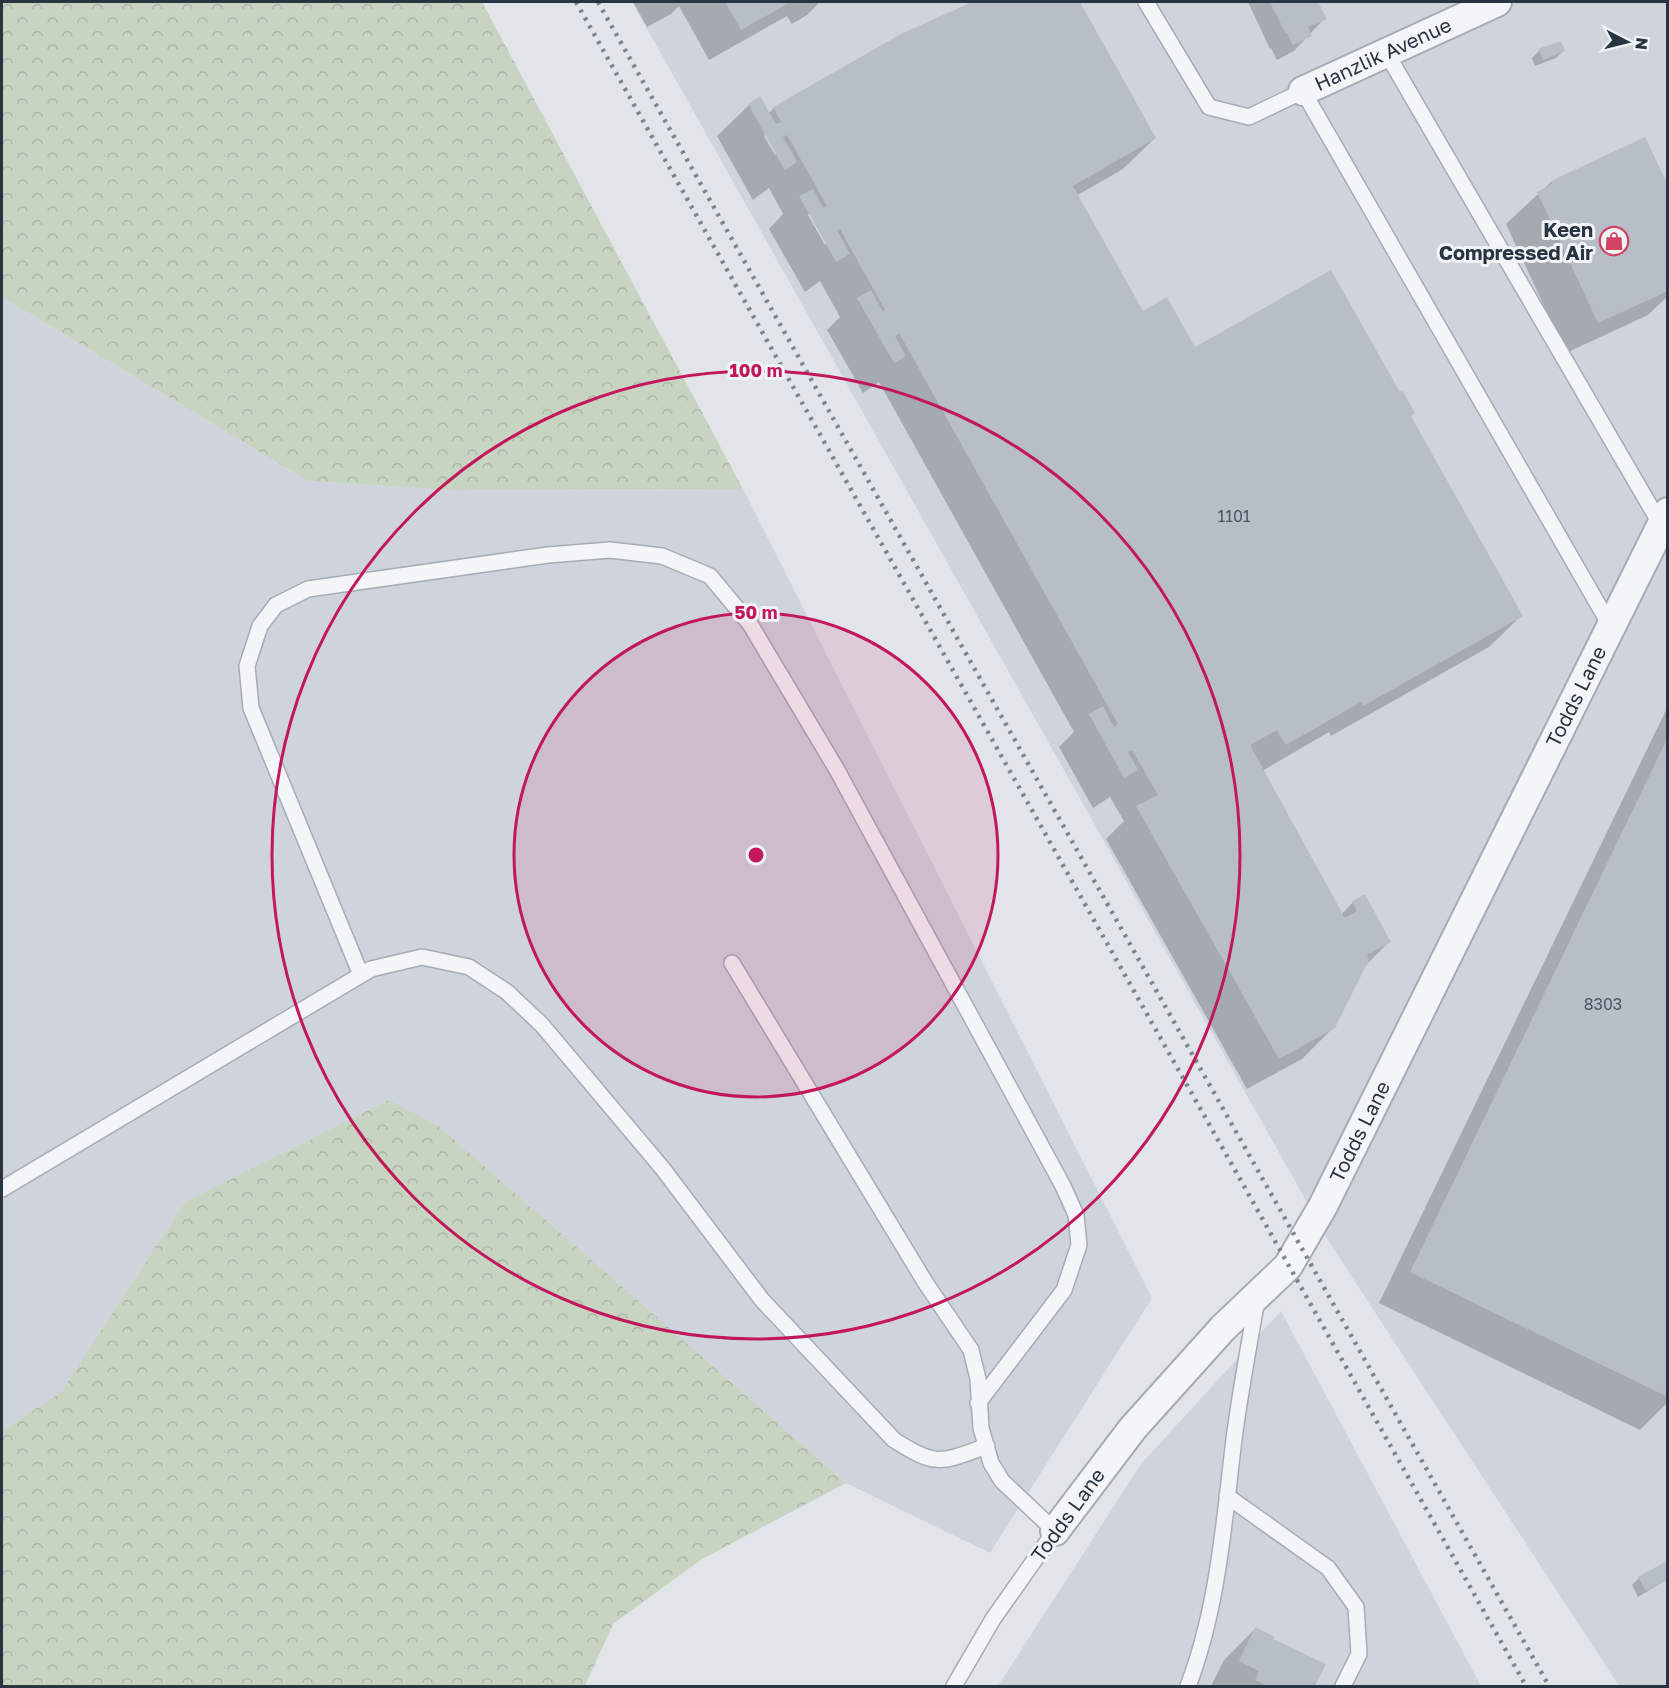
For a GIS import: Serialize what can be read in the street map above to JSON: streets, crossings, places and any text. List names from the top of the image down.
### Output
{
  "streets": {
    "street": ["Hanzlik Avenue", "Todds Lane"]
  },
  "places": {
    "shop": ["Keen Compressed Air"]
  },
  "house_numbers": ["1101", "8303"],
  "north": "right",
  "rings": ["100 m", "50 m"]
}
